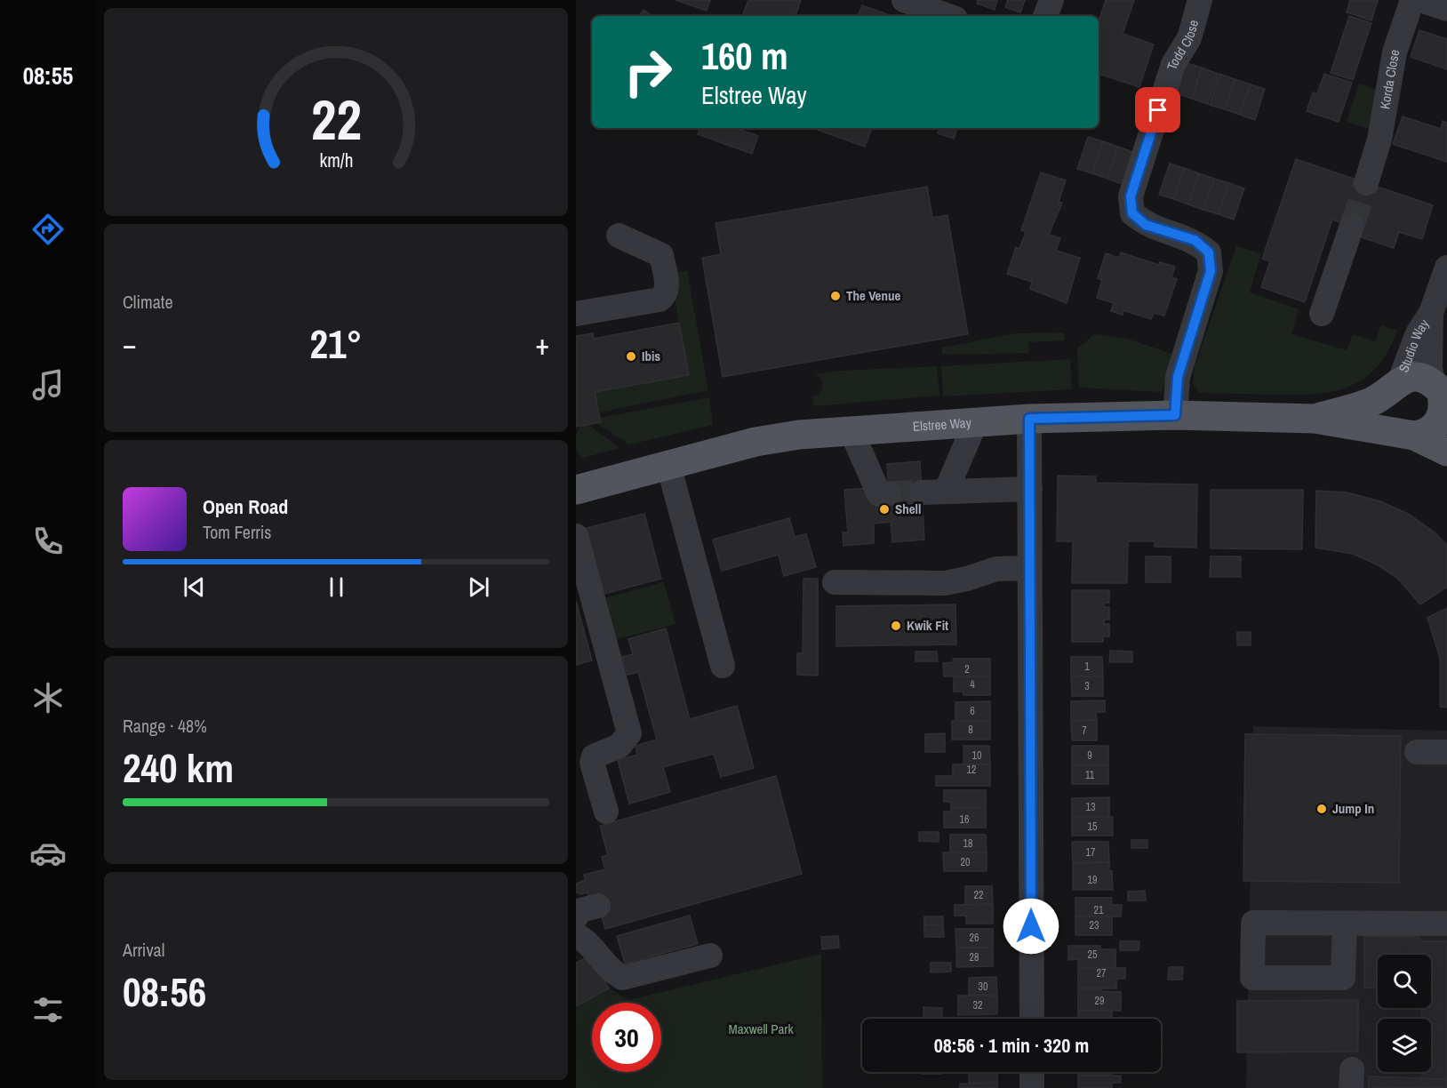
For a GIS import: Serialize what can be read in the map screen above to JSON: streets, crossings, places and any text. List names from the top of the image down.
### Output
{
  "streets": {
    "main road": ["Elstree Way"],
    "street": ["Todd Close", "Korda Close", "Studio Way"]
  },
  "crossings": [
    ["Todd Close", "Elstree Way"],
    ["Studio Way", "Elstree Way"]
  ],
  "parks": ["Maxwell Park"],
  "places": [
    "The Venue",
    "Ibis",
    "Shell",
    "Kwik Fit",
    "Jump In"
  ],
  "house_numbers": [
    "1",
    "2",
    "4",
    "3",
    "6",
    "8",
    "7",
    "10",
    "9",
    "12",
    "11",
    "13",
    "16",
    "15",
    "18",
    "17",
    "20",
    "19",
    "22",
    "21",
    "23",
    "26",
    "25",
    "28",
    "27",
    "30",
    "29",
    "32"
  ],
  "page": {
    "tabs": "08:55",
    "turn": ["160 m", "Elstree Way"],
    "tile": [
      "Climate",
      ["Range · 48%", "240 km"],
      ["Arrival", "08:56"]
    ],
    "heat": ["−", "21°", "+"],
    "song": ["Open Road", "Tom Ferris"],
    "limit": "30",
    "trip": "08:56 · 1 min · 320 m",
    "gauge": ["22", "km/h"]
  }
}
